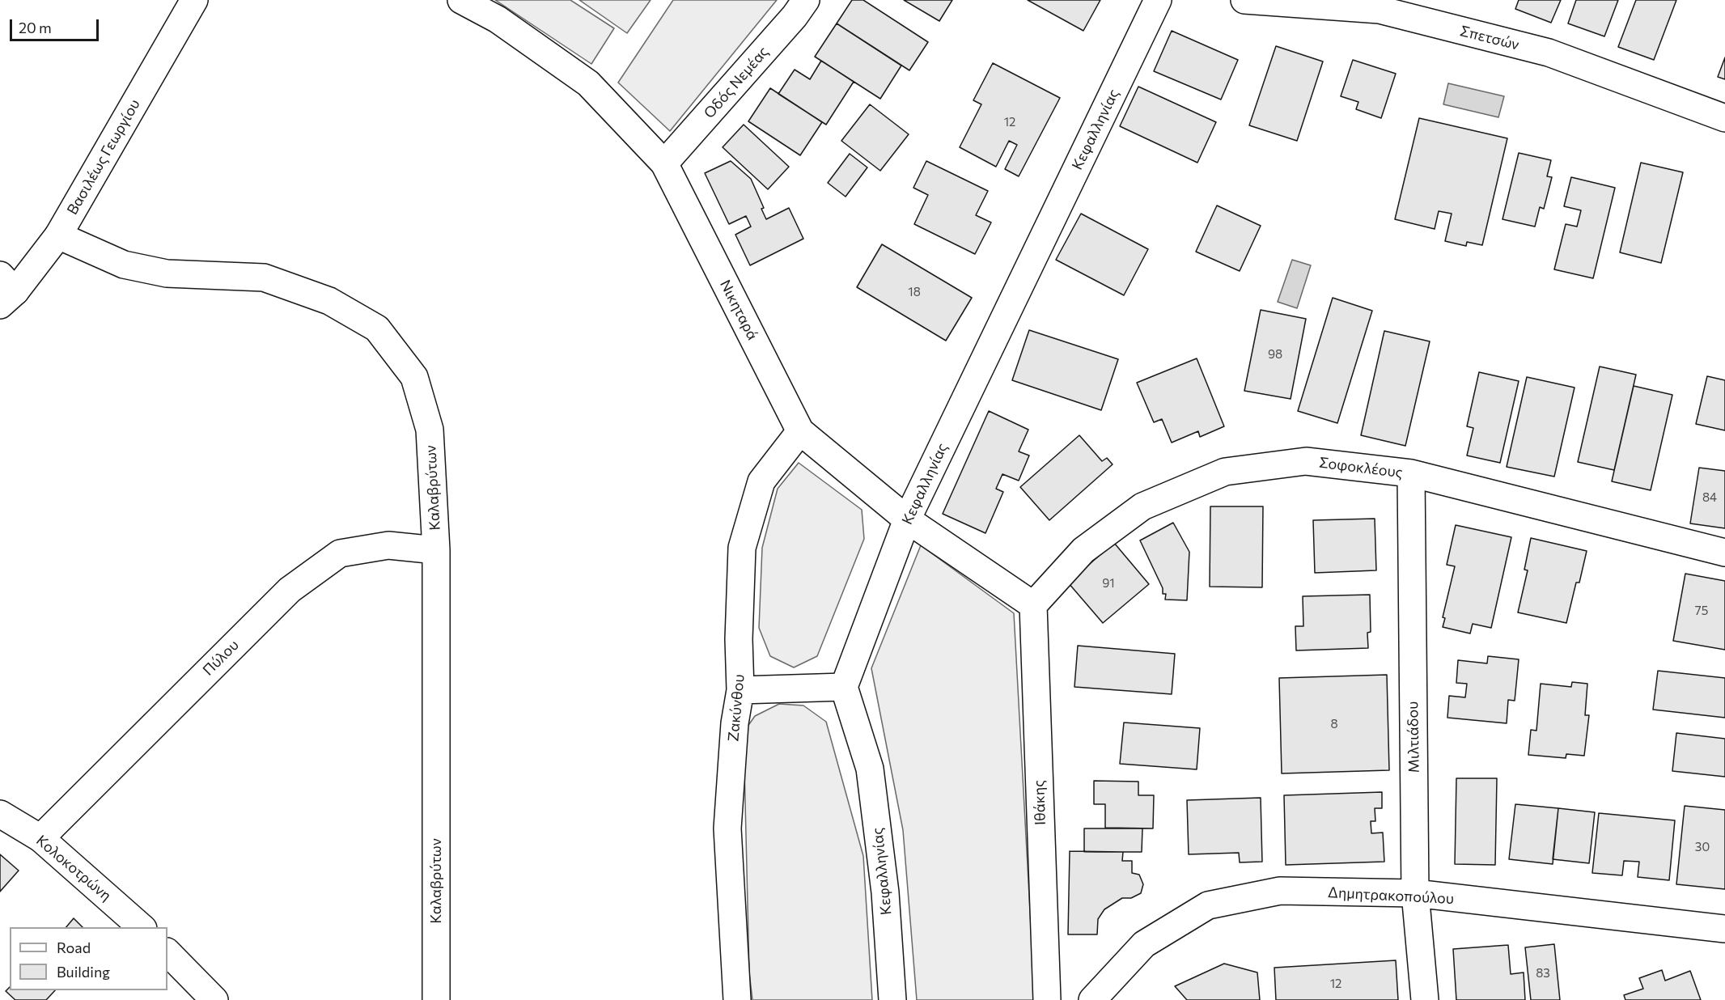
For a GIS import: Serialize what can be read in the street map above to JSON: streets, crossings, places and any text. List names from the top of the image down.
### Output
{
  "streets": {
    "street": [
      "Σπετσών",
      "Οδóς Νεμέας",
      "Κεφαλληνίας",
      "Βασιλέως Γεωργίου",
      "Νικηταρά",
      "Σοφοκλέους",
      "Καλαβρύτων",
      "Πύλου",
      "Ζακύνθου",
      "Μιλτιάδου",
      "Ιθάκης",
      "Κολοκοτρώνη",
      "Δημητρακοπούλου"
    ]
  },
  "crossings": [
    ["Οδóς Νεμέας", "Νικηταρά"],
    ["Κεφαλληνίας", "Νικηταρά"],
    ["Βασιλέως Γεωργίου", "Καλαβρύτων"],
    ["Νικηταρά", "Σοφοκλέους"],
    ["Νικηταρά", "Ζακύνθου"],
    ["Νικηταρά", "Ιθάκης"],
    ["Σοφοκλέους", "Μιλτιάδου"],
    ["Σοφοκλέους", "Ιθάκης"],
    ["Καλαβρύτων", "Πύλου"],
    ["Πύλου", "Κολοκοτρώνη"],
    ["Μιλτιάδου", "Δημητρακοπούλου"]
  ],
  "house_numbers": [
    "12",
    "18",
    "98",
    "84",
    "91",
    "75",
    "8",
    "30",
    "83",
    "12"
  ],
  "legend": ["Road", "Building"],
  "scale_bar": "20 m"
}
